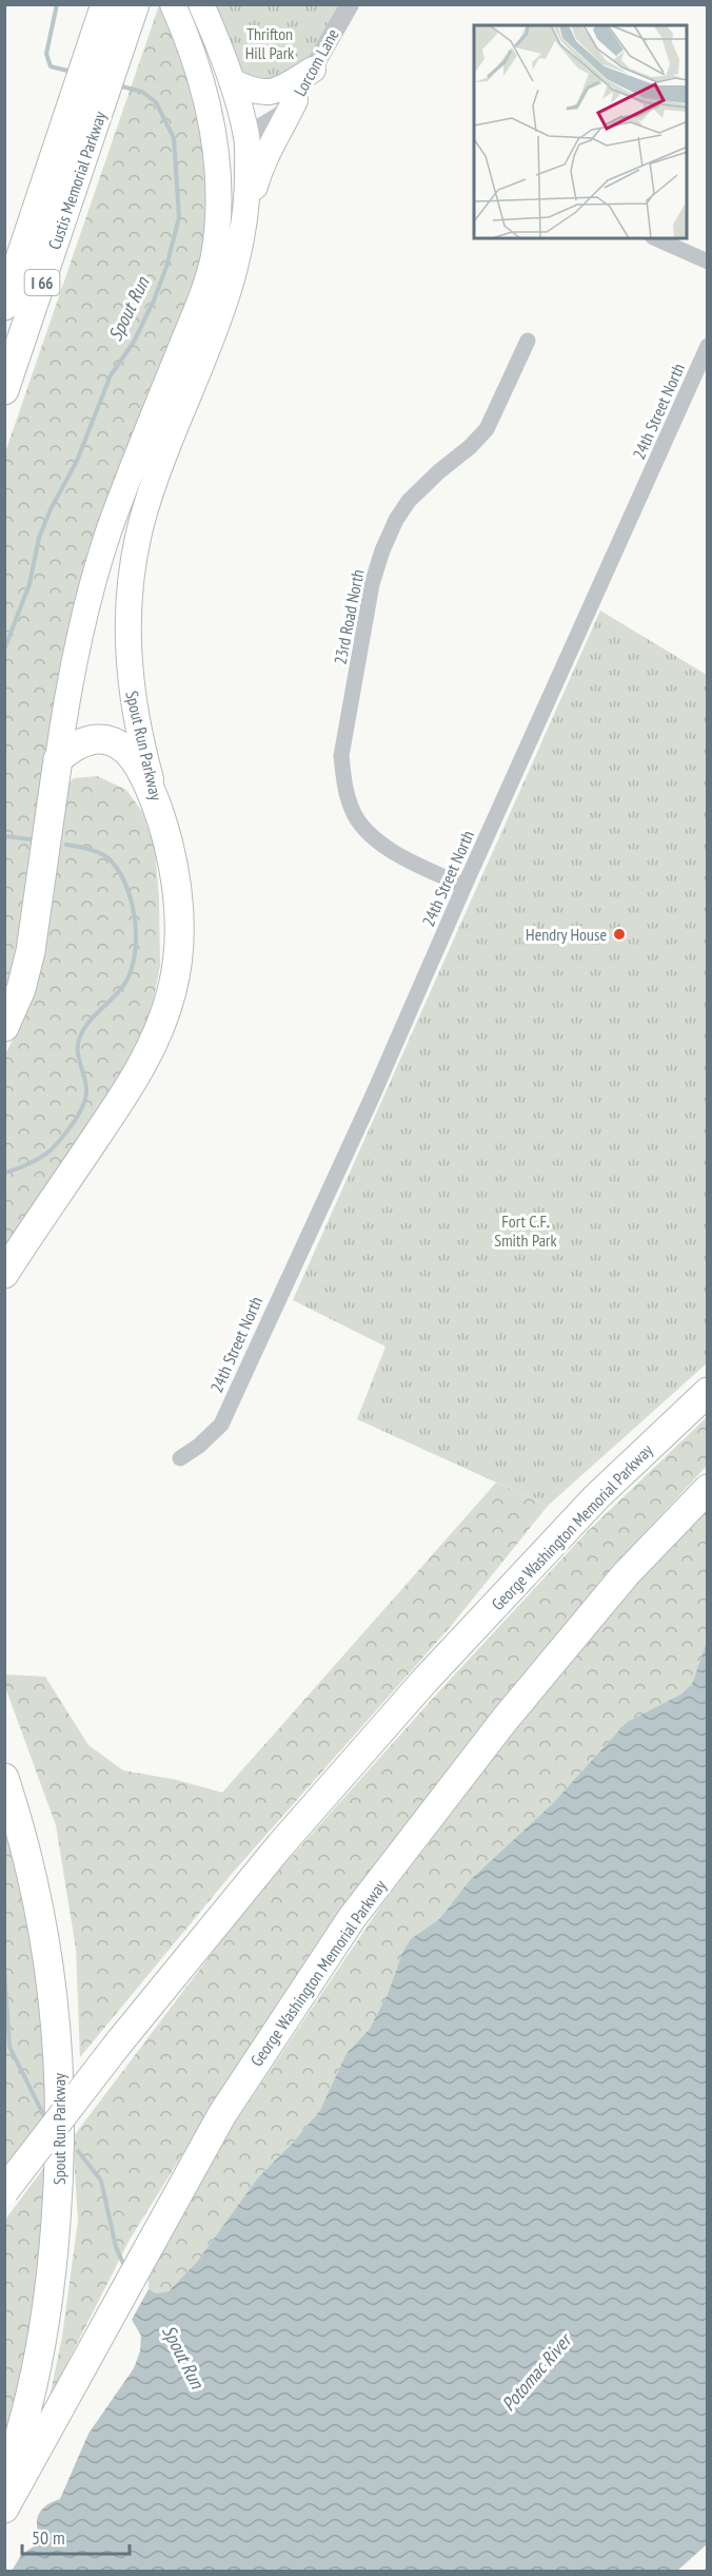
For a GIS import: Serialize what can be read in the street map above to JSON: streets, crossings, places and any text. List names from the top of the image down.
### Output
{
  "streets": {
    "highway": [
      "Custis Memorial Parkway",
      "I 66",
      "Spout Run Parkway",
      "George Washington Memorial Parkway"
    ],
    "street": ["Lorcom Lane", "24th Street North", "23rd Road North"]
  },
  "crossings": [
    ["Lorcom Lane", "Spout Run Parkway"],
    ["24th Street North", "23rd Road North"]
  ],
  "water": ["Spout Run", "Potomac River"],
  "parks": ["Thrifton Hill Park", "Fort C.F. Smith Park"],
  "places": ["Hendry House"],
  "scale_bar": "50 m"
}
